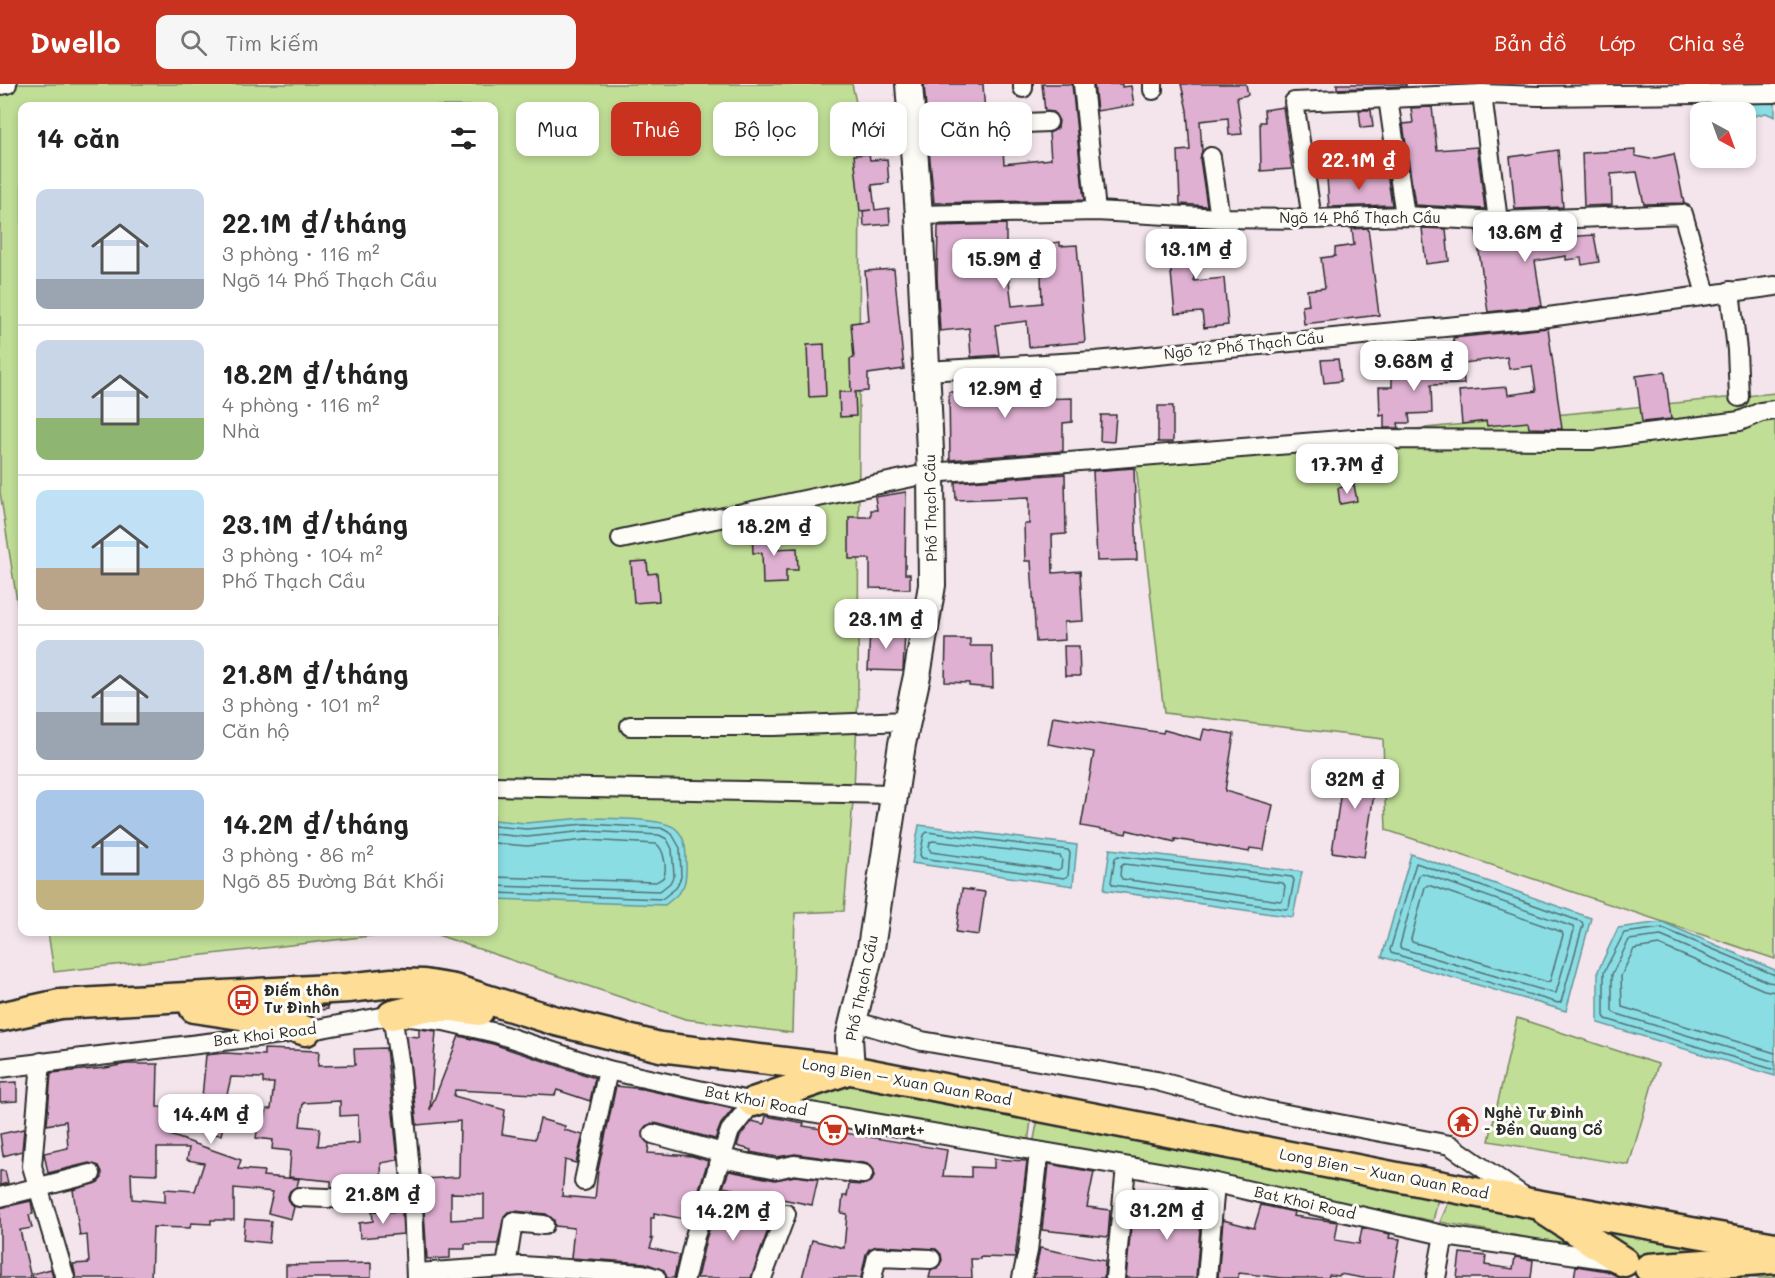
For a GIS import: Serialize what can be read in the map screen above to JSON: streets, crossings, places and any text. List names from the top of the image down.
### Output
{
  "streets": {
    "main road": ["Long Bien – Xuan Quan Road"],
    "street": [
      "Ngõ 14 Phố Thạch Cầu",
      "Ngõ 12 Phố Thạch Cầu",
      "Phố Thạch Cầu",
      "Bat Khoi Road"
    ]
  },
  "crossings": [
    ["Ngõ 14 Phố Thạch Cầu", "Ngõ 12 Phố Thạch Cầu"],
    ["Ngõ 14 Phố Thạch Cầu", "Phố Thạch Cầu"],
    ["Ngõ 12 Phố Thạch Cầu", "Phố Thạch Cầu"],
    ["Phố Thạch Cầu", "Long Bien – Xuan Quan Road"]
  ],
  "places": {
    "bus stop": ["Điếm thôn Tư Đình"],
    "temple": ["Nghè Tư Đình - Đền Quang Cổ"],
    "supermarket": ["WinMart+"]
  },
  "north": "bottom right",
  "page": {
    "header": "Dwello",
    "search": "Tìm kiếm",
    "nav": ["Bản đồ", "Lớp", "Chia sẻ"],
    "chip": [
      "Mua",
      "Thuê",
      "Bộ lọc",
      "Mới",
      "Căn hộ"
    ],
    "heading": "14 căn",
    "price": [
      "22.1M ₫",
      "13.6M ₫",
      "13.1M ₫",
      "15.9M ₫",
      "9.68M ₫",
      "12.9M ₫",
      "17.7M ₫",
      "18.2M ₫",
      "23.1M ₫",
      "32M ₫",
      "14.4M ₫",
      "21.8M ₫",
      "31.2M ₫",
      "14.2M ₫"
    ],
    "list": [
      {
        "name": "22.1M ₫/tháng",
        "note": "3 phòng · 116 m² · Ngõ 14 Phố Thạch Cầu"
      },
      {
        "name": "18.2M ₫/tháng",
        "note": "4 phòng · 116 m² · Nhà"
      },
      {
        "name": "23.1M ₫/tháng",
        "note": "3 phòng · 104 m² · Phố Thạch Cầu"
      },
      {
        "name": "21.8M ₫/tháng",
        "note": "3 phòng · 101 m² · Căn hộ"
      },
      {
        "name": "14.2M ₫/tháng",
        "note": "3 phòng · 86 m² · Ngõ 85 Đường Bát Khối"
      }
    ]
  }
}
